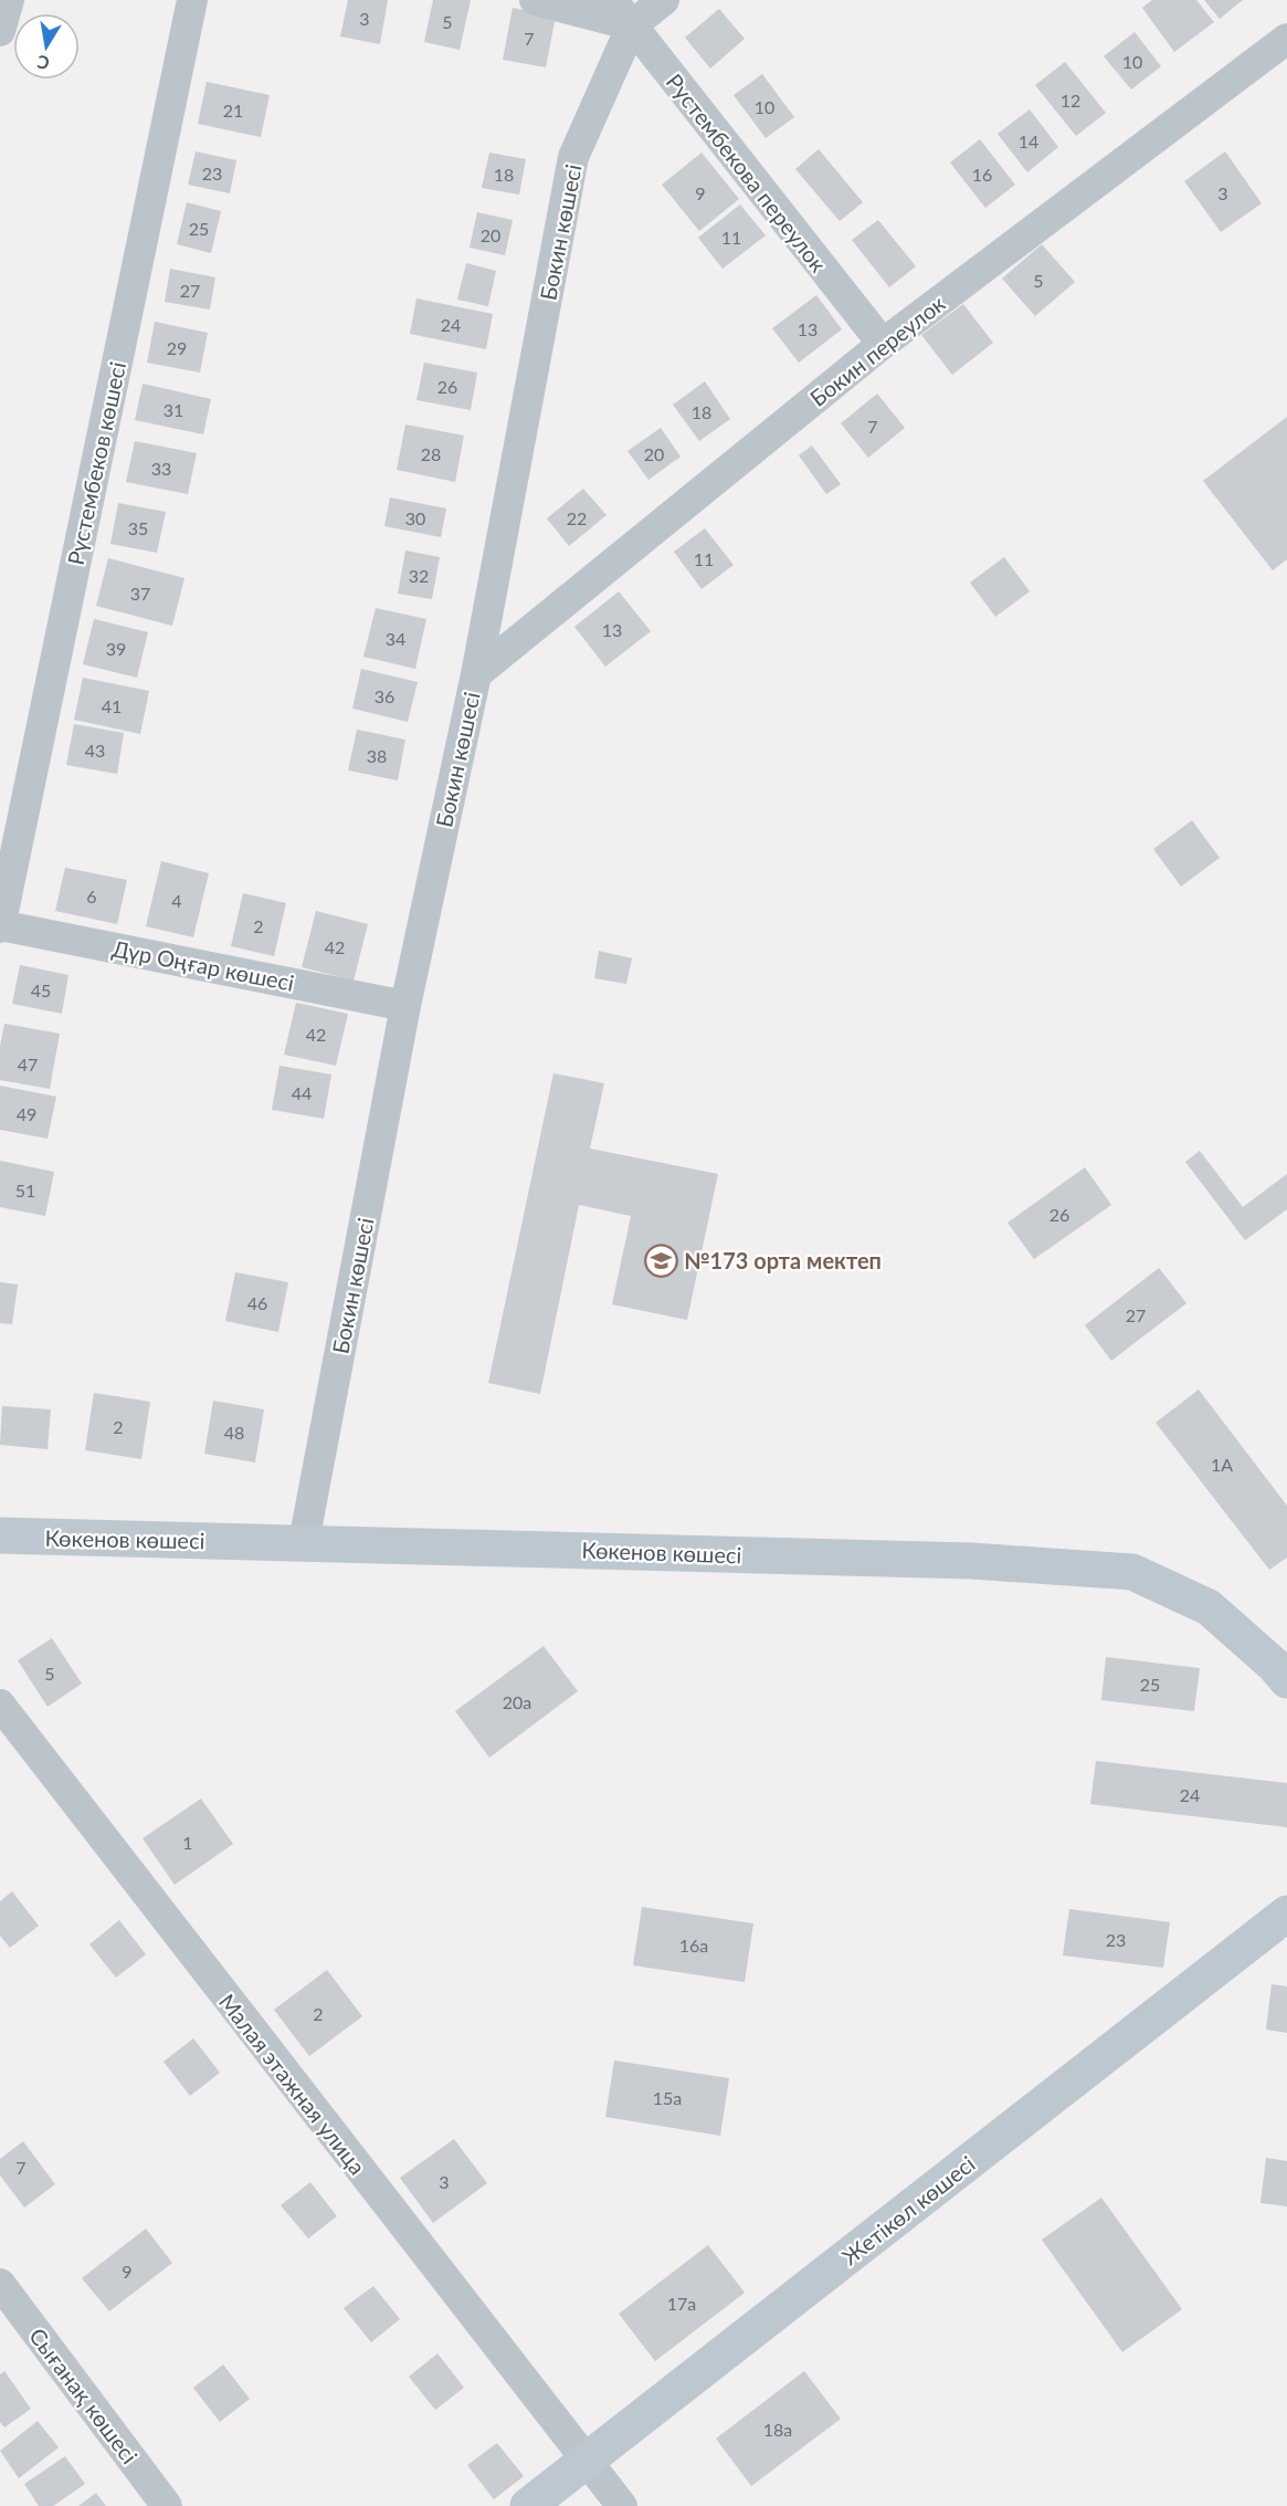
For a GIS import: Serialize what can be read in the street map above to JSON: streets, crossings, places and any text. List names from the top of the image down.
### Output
{
  "streets": {
    "street": [
      "Рустембекова переулок",
      "Бокин көшесі",
      "Бокин переулок",
      "Рүстембеков көшесі",
      "Дүр Оңғар көшесі",
      "Көкенов көшесі",
      "Малая этажная улица",
      "Жетікөл көшесі",
      "Сығанақ көшесі"
    ]
  },
  "crossings": [
    ["Рустембекова переулок", "Бокин көшесі"],
    ["Рустембекова переулок", "Бокин переулок"],
    ["Бокин көшесі", "Бокин переулок"],
    ["Бокин көшесі", "Дүр Оңғар көшесі"],
    ["Бокин көшесі", "Көкенов көшесі"],
    ["Рүстембеков көшесі", "Дүр Оңғар көшесі"],
    ["Малая этажная улица", "Жетікөл көшесі"]
  ],
  "places": {
    "school or university": ["№173 орта мектеп"]
  },
  "house_numbers": [
    "3",
    "5",
    "7",
    "10",
    "12",
    "10",
    "21",
    "14",
    "23",
    "18",
    "16",
    "9",
    "3",
    "25",
    "20",
    "11",
    "5",
    "27",
    "24",
    "13",
    "29",
    "26",
    "31",
    "18",
    "7",
    "28",
    "20",
    "33",
    "30",
    "22",
    "35",
    "11",
    "32",
    "37",
    "13",
    "34",
    "39",
    "36",
    "41",
    "43",
    "38",
    "6",
    "4",
    "2",
    "42",
    "45",
    "42",
    "47",
    "44",
    "49",
    "51",
    "26",
    "46",
    "27",
    "2",
    "48",
    "1А",
    "5",
    "25",
    "20а",
    "24",
    "1",
    "23",
    "16а",
    "2",
    "15а",
    "7",
    "3",
    "9",
    "17а",
    "18а"
  ],
  "north": "bottom"
}
